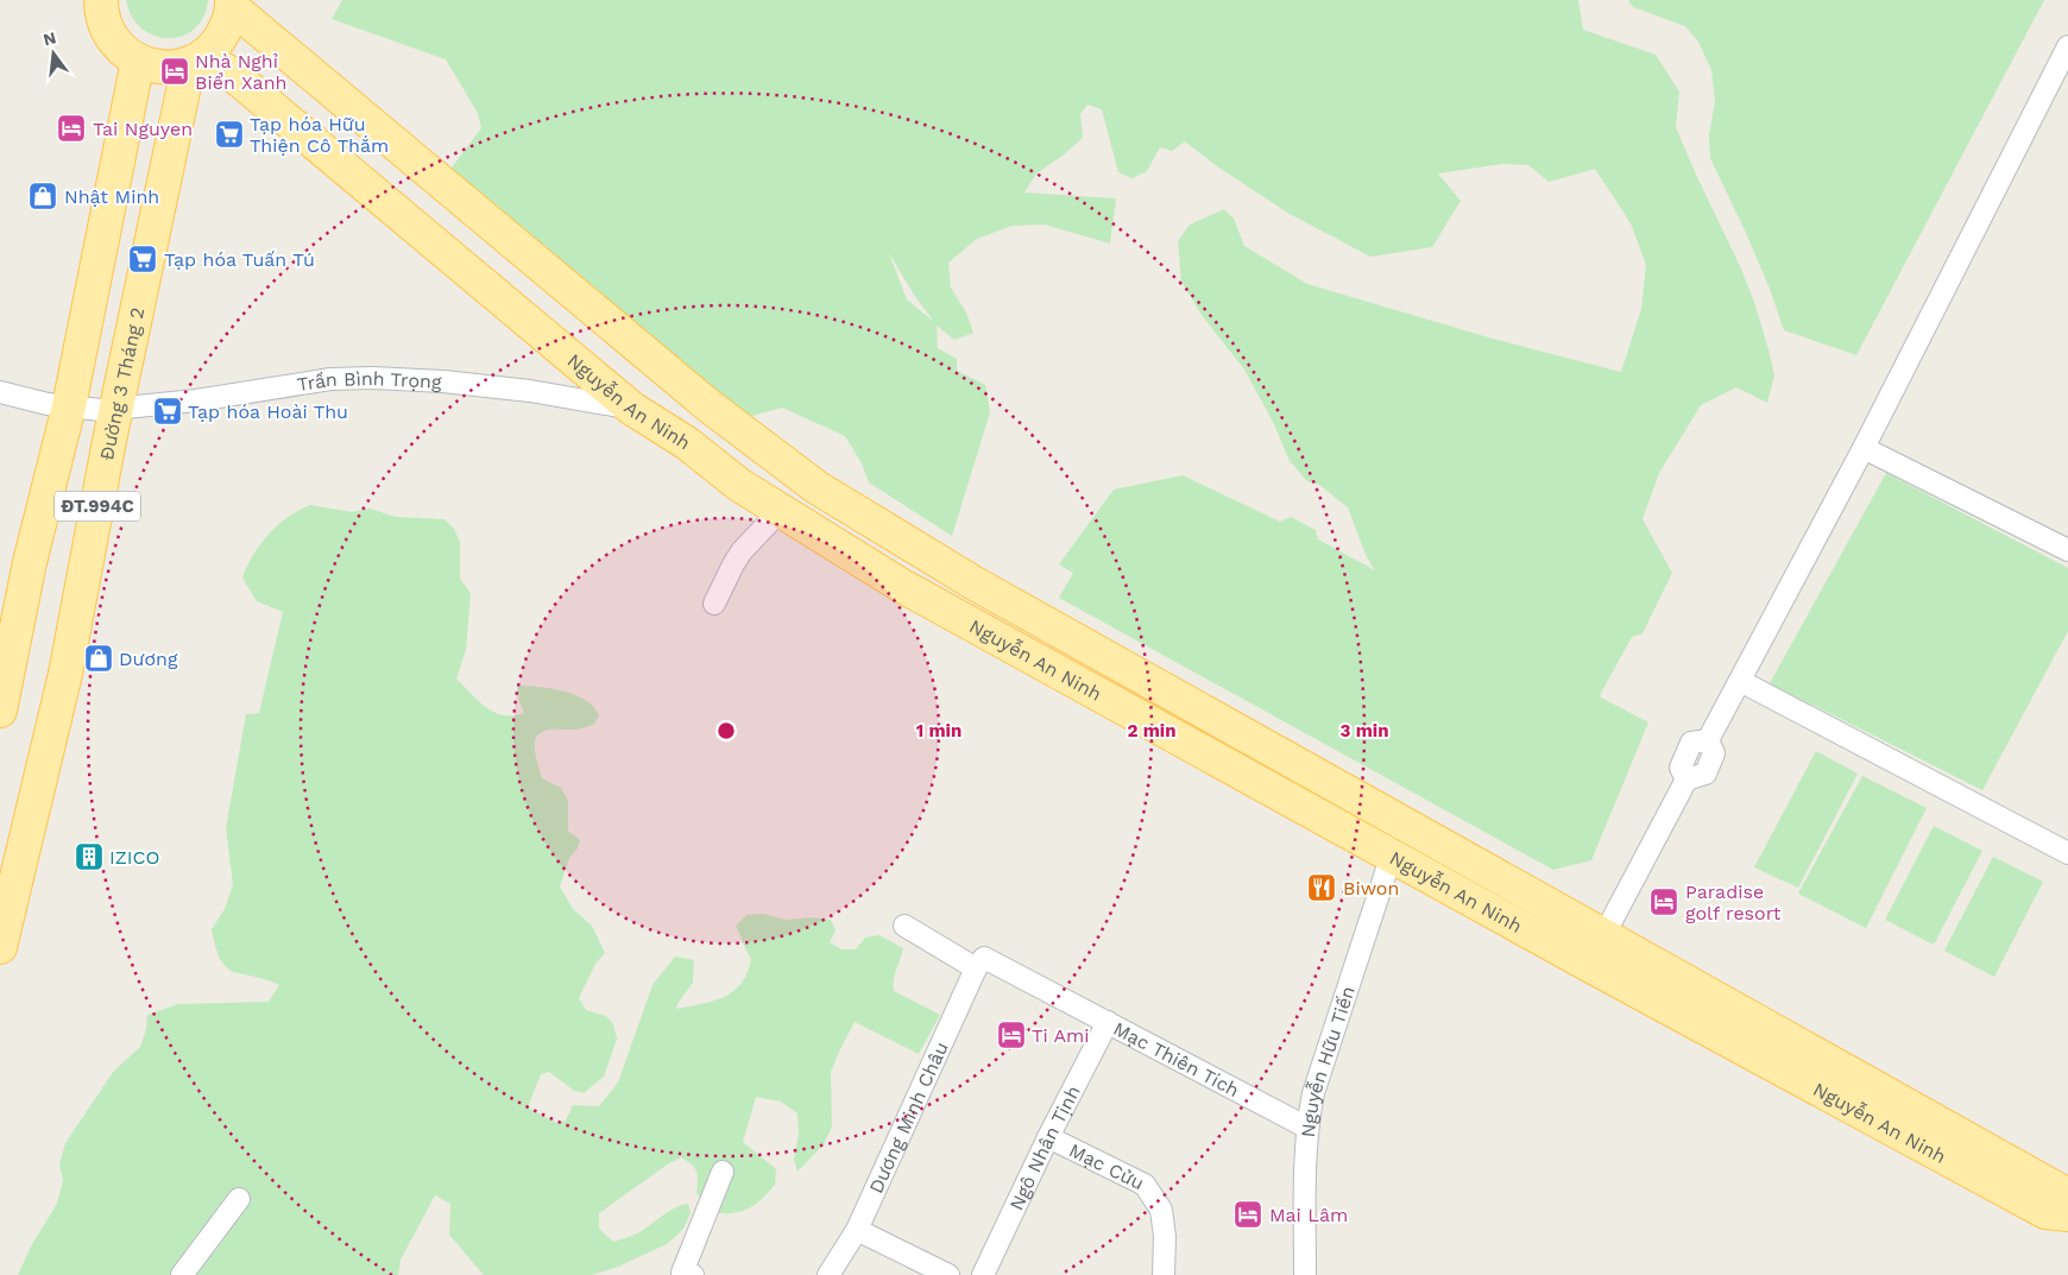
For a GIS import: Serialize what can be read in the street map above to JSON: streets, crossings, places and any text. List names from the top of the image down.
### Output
{
  "streets": {
    "main road": ["Đường 3 Tháng 2", "Nguyễn An Ninh", "ĐT.994C"],
    "street": [
      "Trần Bình Trọng",
      "Mạc Thiên Tích",
      "Nguyễn Hữu Tiến",
      "Dương Minh Châu",
      "Ngô Nhân Tịnh",
      "Mạc Cửu"
    ]
  },
  "crossings": [
    ["Đường 3 Tháng 2", "Trần Bình Trọng"],
    ["Đường 3 Tháng 2", "Nguyễn An Ninh"],
    ["Trần Bình Trọng", "Nguyễn An Ninh"],
    ["Trần Bình Trọng", "ĐT.994C"],
    ["Nguyễn An Ninh", "Nguyễn Hữu Tiến"],
    ["Mạc Thiên Tích", "Nguyễn Hữu Tiến"],
    ["Mạc Thiên Tích", "Dương Minh Châu"],
    ["Mạc Thiên Tích", "Ngô Nhân Tịnh"],
    ["Ngô Nhân Tịnh", "Mạc Cửu"]
  ],
  "places": {
    "hotel": [
      "Nhà Nghỉ Biển Xanh",
      "Tai Nguyen",
      "Paradise golf resort",
      "Ti Ami",
      "Mai Lâm"
    ],
    "supermarket": ["Tạp hóa Hữu Thiện Cô Thắm", "Tạp hóa Tuấn Tú", "Tạp hóa Hoài Thu"],
    "shop": ["Nhật Minh", "Dương"],
    "building": ["IZICO"],
    "restaurant": ["Biwon"]
  },
  "north": "top",
  "rings": ["1 min", "2 min", "3 min"]
}
